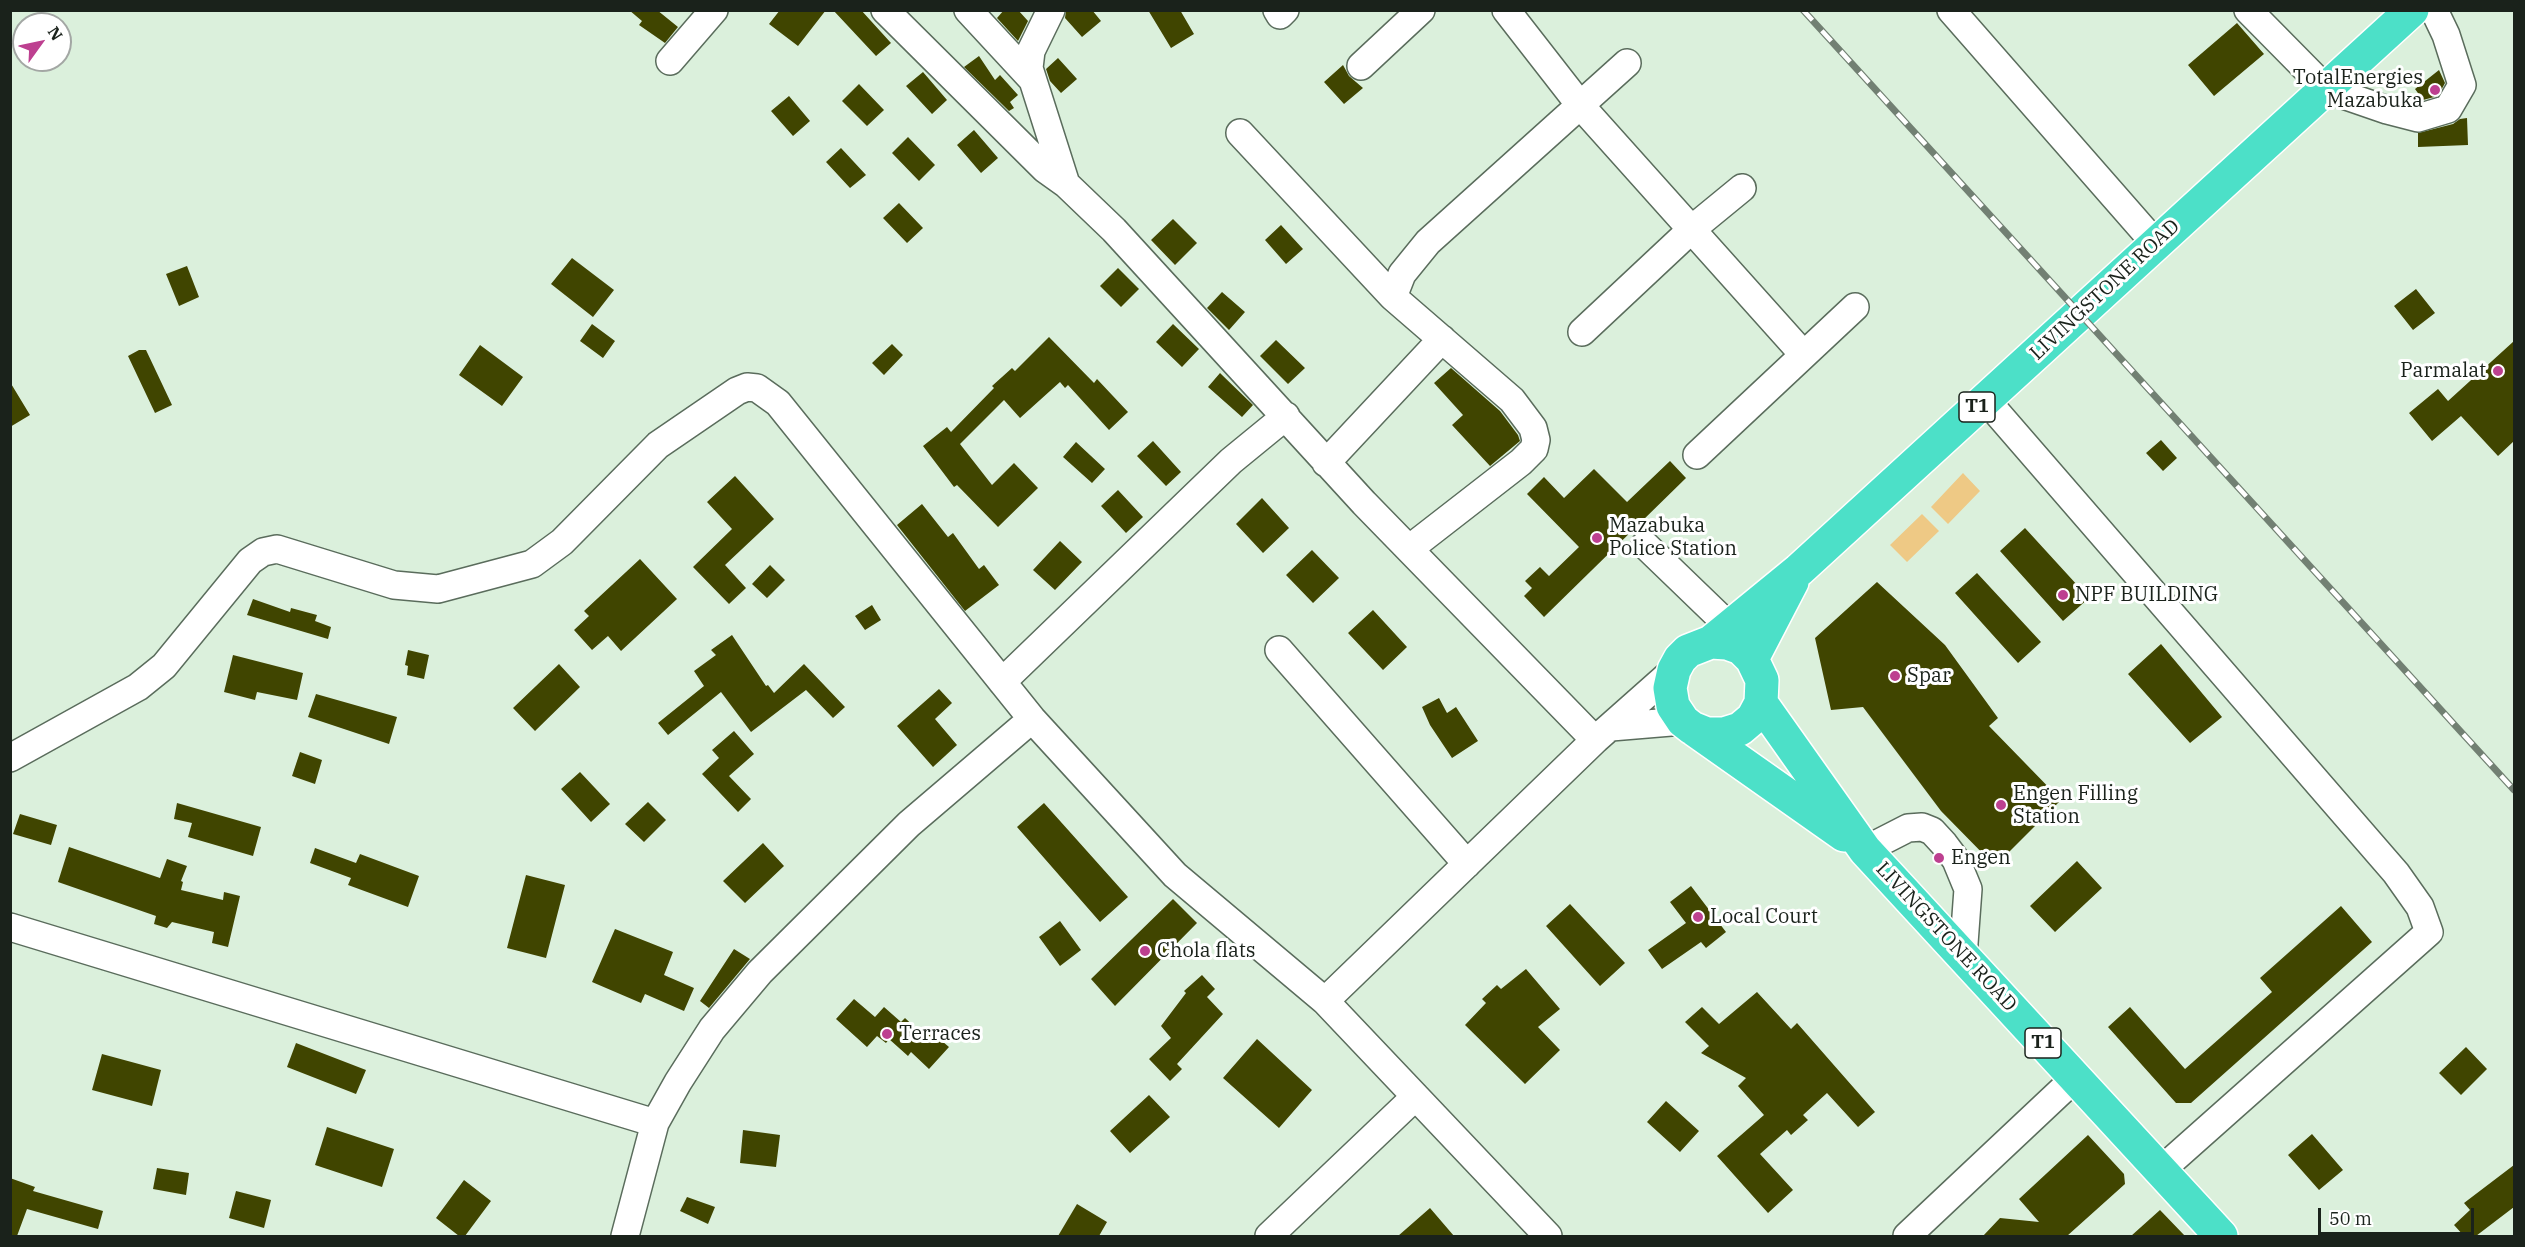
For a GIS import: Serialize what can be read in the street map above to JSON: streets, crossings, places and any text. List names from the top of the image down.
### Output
{
  "streets": {
    "highway": ["LIVINGSTONE ROAD", "T1"]
  },
  "places": [
    "TotalEnergies Mazabuka",
    "Parmalat",
    "Mazabuka Police Station",
    "NPF BUILDING",
    "Spar",
    "Engen Filling Station",
    "Engen",
    "Local Court",
    "Chola flats",
    "Terraces"
  ],
  "scale_bar": "50 m",
  "north": "top right"
}
